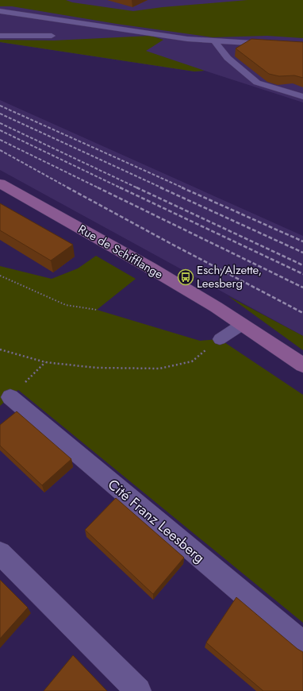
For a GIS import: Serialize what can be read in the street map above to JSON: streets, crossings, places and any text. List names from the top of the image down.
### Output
{
  "streets": {
    "street": ["Rue de Schifflange", "Cité Franz Leesberg"]
  },
  "places": {
    "bus stop": ["Esch/Alzette, Leesberg"]
  }
}
